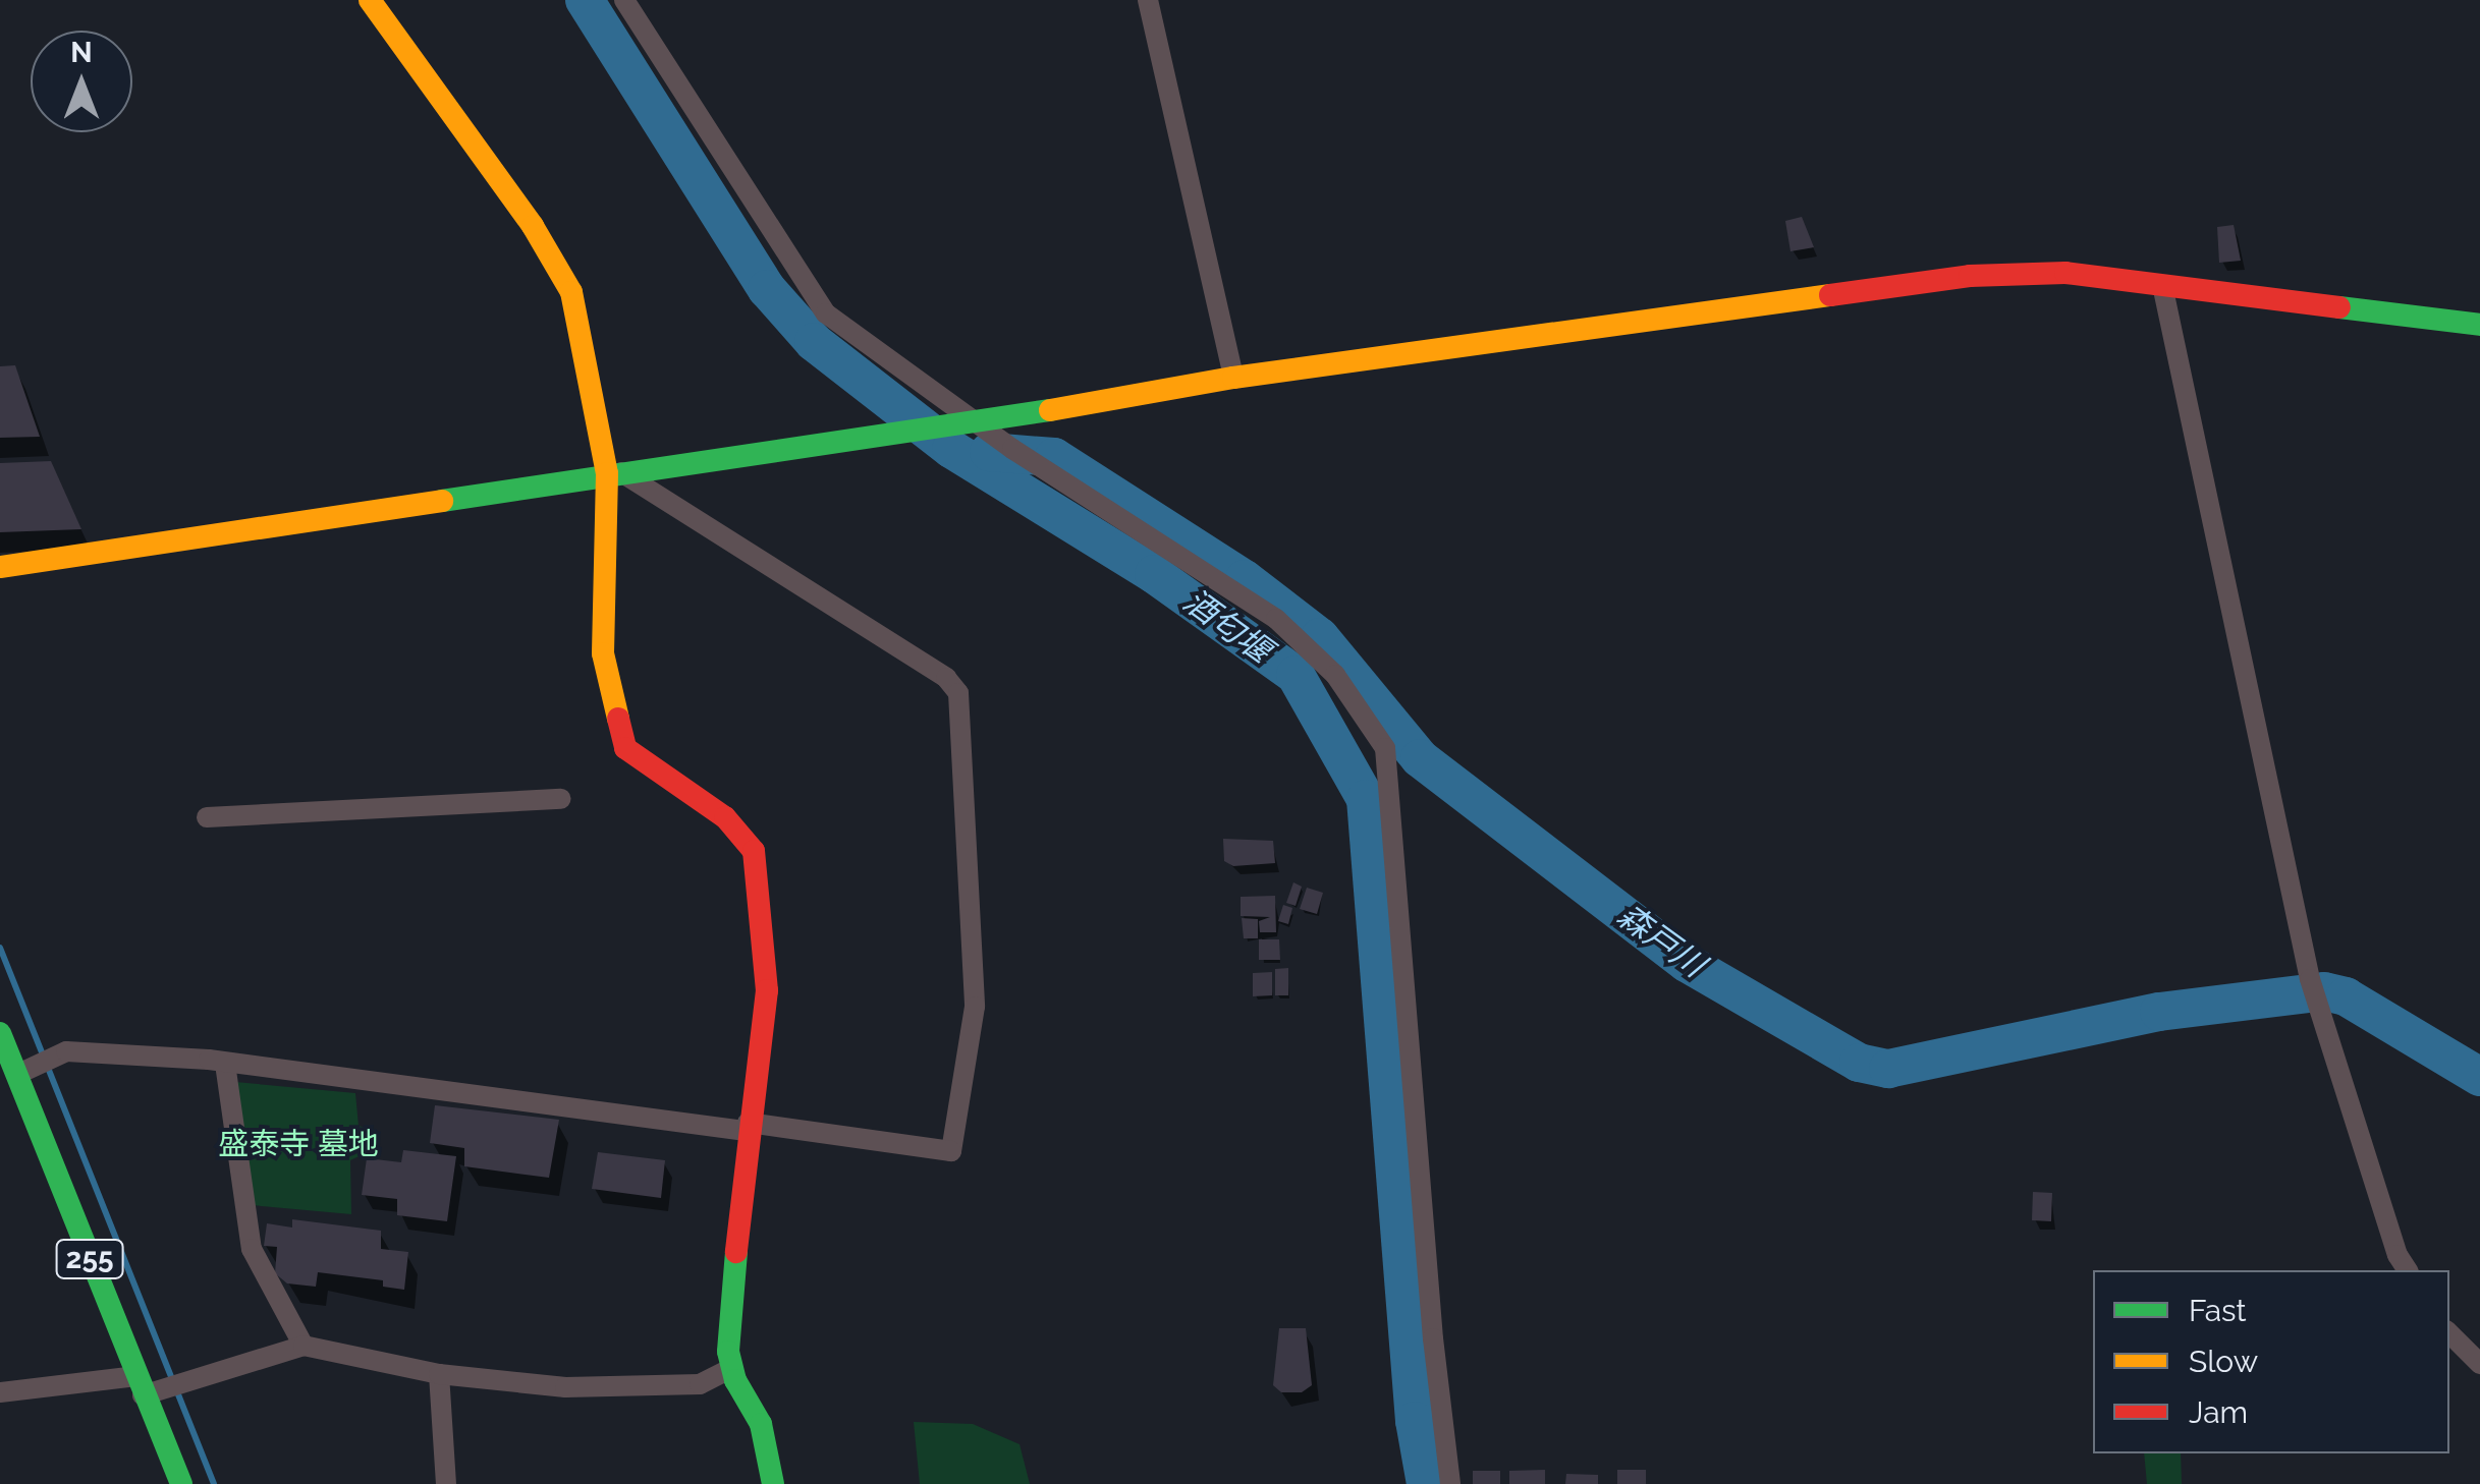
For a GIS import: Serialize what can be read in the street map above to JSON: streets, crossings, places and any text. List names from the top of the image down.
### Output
{
  "streets": {
    "main road": ["255"]
  },
  "water": ["酒匂堰", "森戸川"],
  "parks": ["盛泰寺 墓地"],
  "legend": ["Fast", "Slow", "Jam"],
  "north": "top"
}
